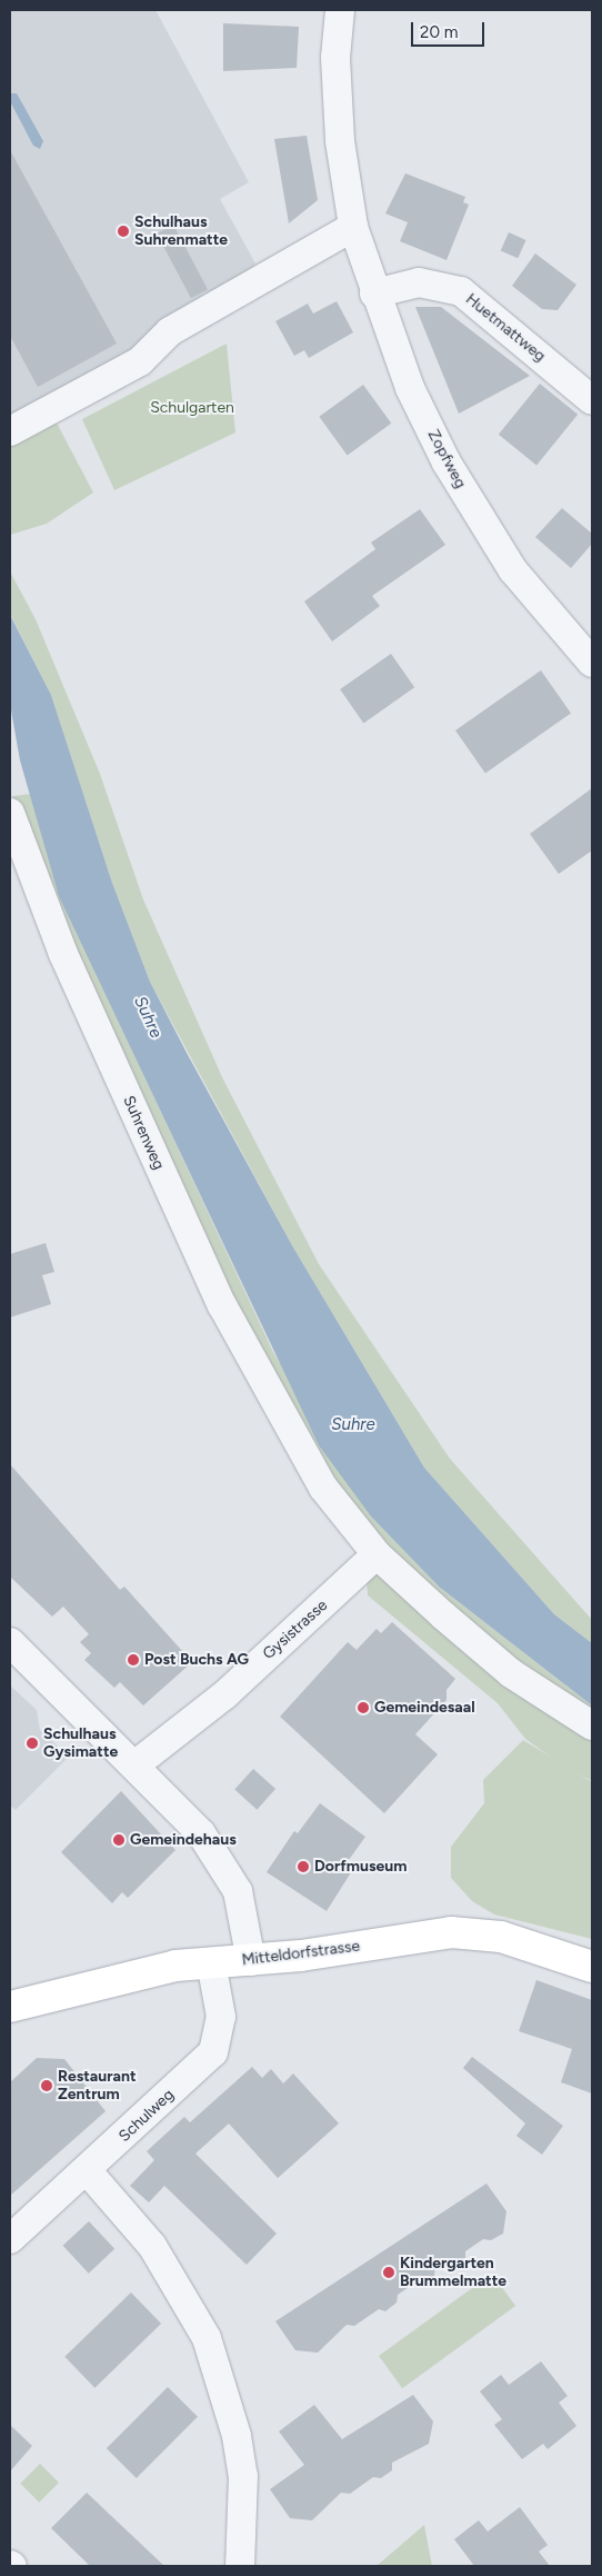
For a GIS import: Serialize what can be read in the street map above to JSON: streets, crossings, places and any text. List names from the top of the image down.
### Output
{
  "streets": {
    "main road": ["Mitteldorfstrasse"],
    "street": [
      "Huetmattweg",
      "Zopfweg",
      "Suhrenweg",
      "Gysistrasse",
      "Schulweg"
    ]
  },
  "crossings": [
    ["Huetmattweg", "Zopfweg"],
    ["Suhrenweg", "Gysistrasse"],
    ["Mitteldorfstrasse", "Schulweg"]
  ],
  "water": ["Suhre"],
  "parks": ["Schulgarten"],
  "places": [
    "Schulhaus Suhrenmatte",
    "Post Buchs AG",
    "Gemeindesaal",
    "Schulhaus Gysimatte",
    "Gemeindehaus",
    "Dorfmuseum",
    "Restaurant Zentrum",
    "Kindergarten Brummelmatte"
  ],
  "scale_bar": "20 m"
}
